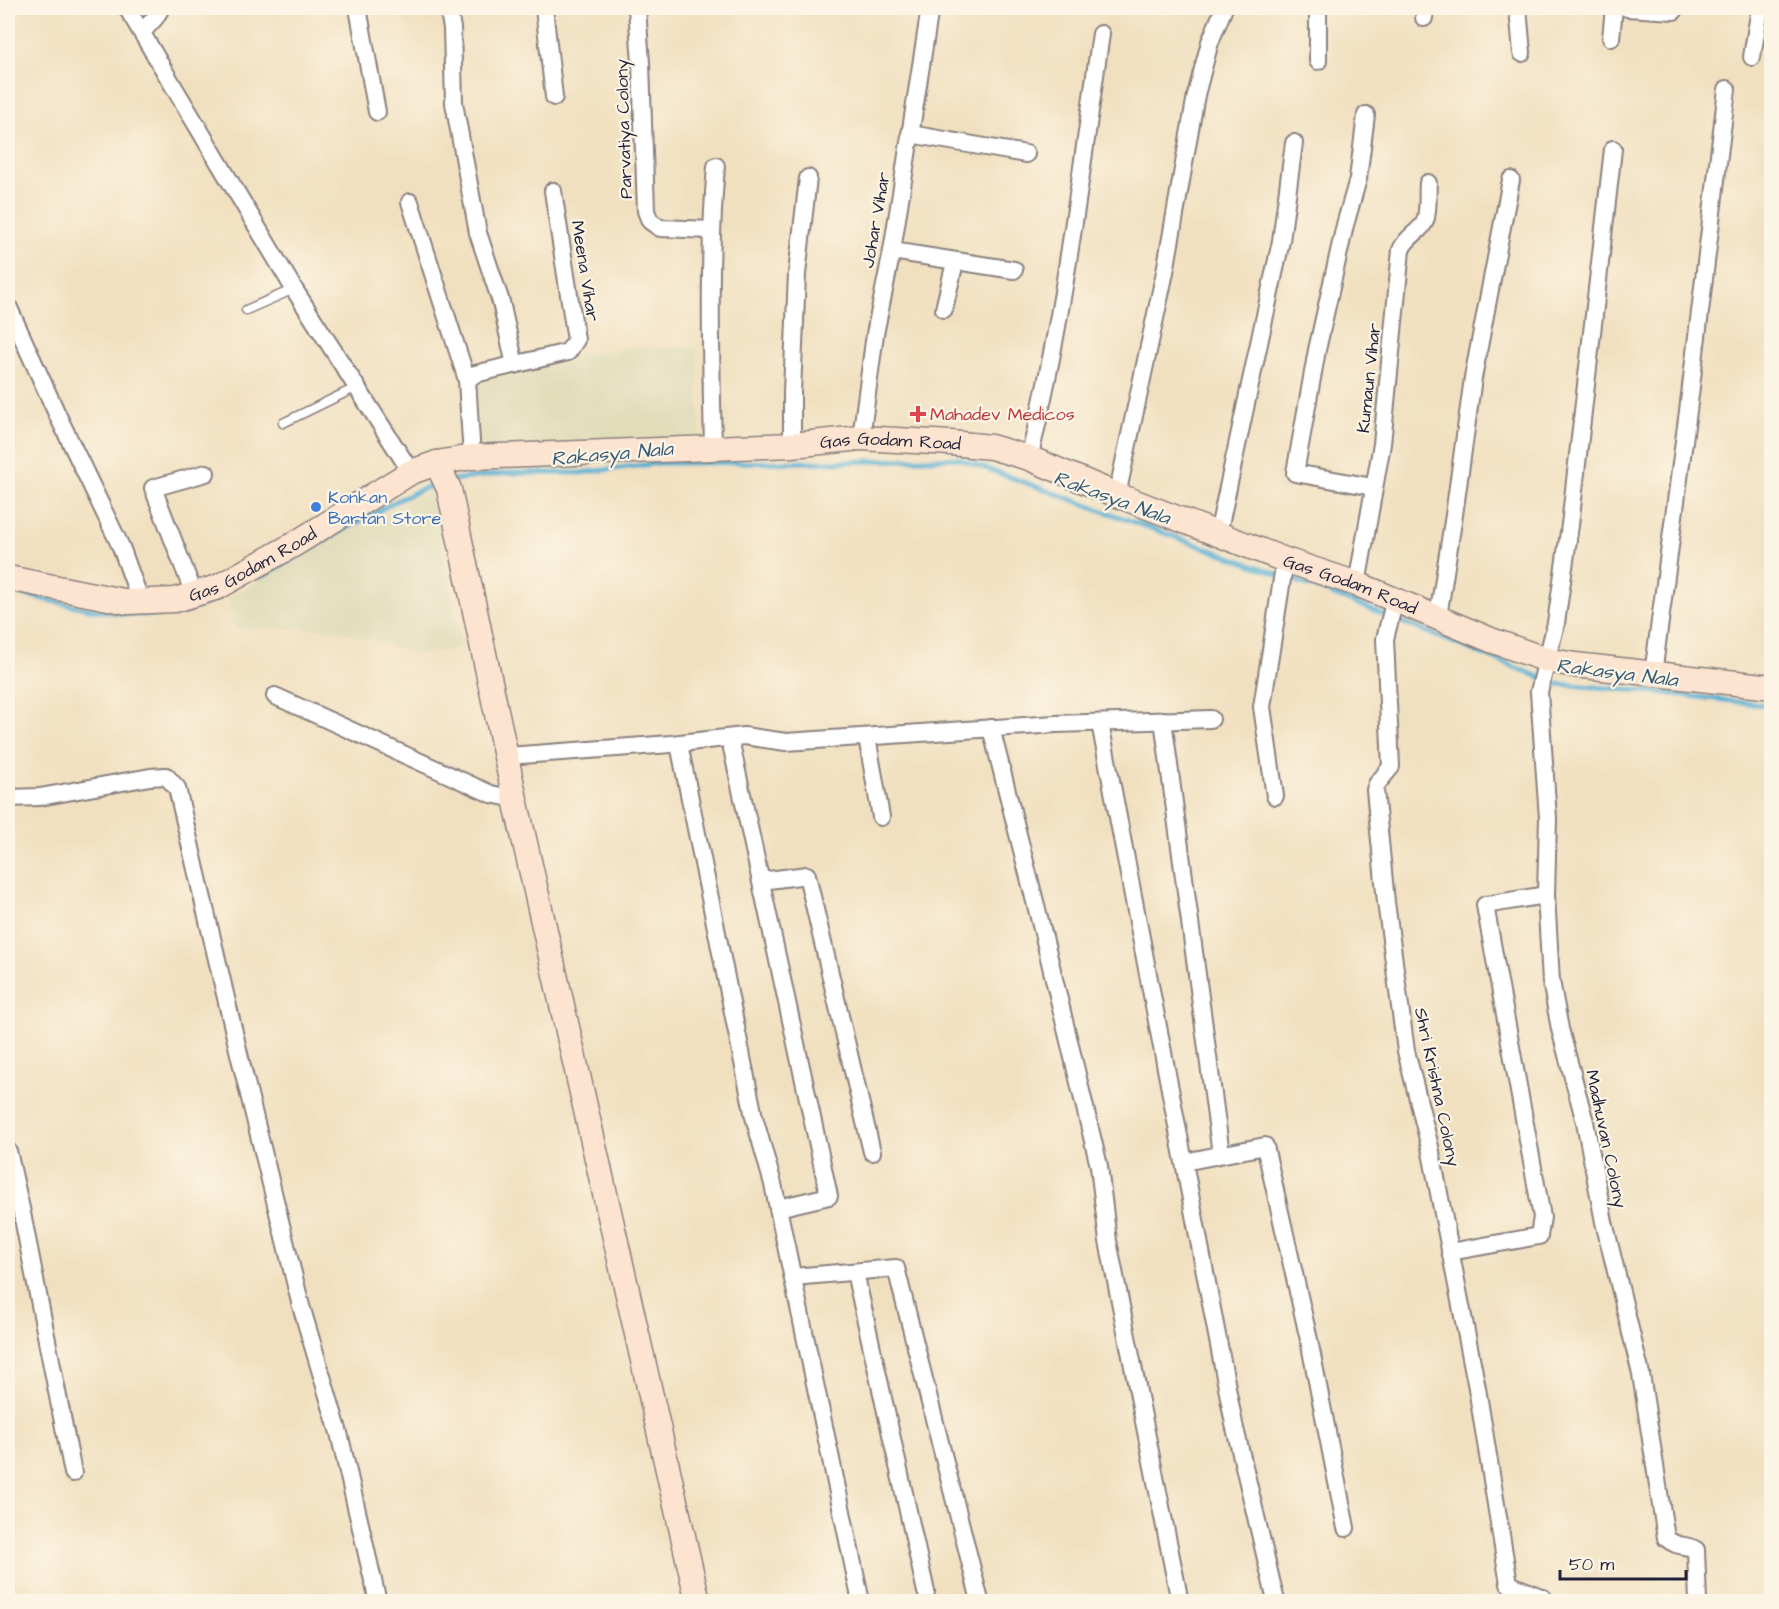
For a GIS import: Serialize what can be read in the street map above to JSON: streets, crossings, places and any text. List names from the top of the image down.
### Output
{
  "streets": {
    "main road": ["Gas Godam Road"],
    "street": [
      "Parvatiya Colony",
      "Johar Vihar",
      "Meena Vihar",
      "Kumaun Vihar",
      "Shri Krishna Colony",
      "Madhuvan Colony"
    ]
  },
  "crossings": [
    ["Johar Vihar", "Gas Godam Road"],
    ["Kumaun Vihar", "Gas Godam Road"],
    ["Gas Godam Road", "Shri Krishna Colony"],
    ["Gas Godam Road", "Madhuvan Colony"]
  ],
  "water": ["Rakasya Nala"],
  "places": {
    "health": ["Mahadev Medicos"],
    "other": ["Konkan Bartan Store"]
  },
  "scale_bar": "50 m"
}
